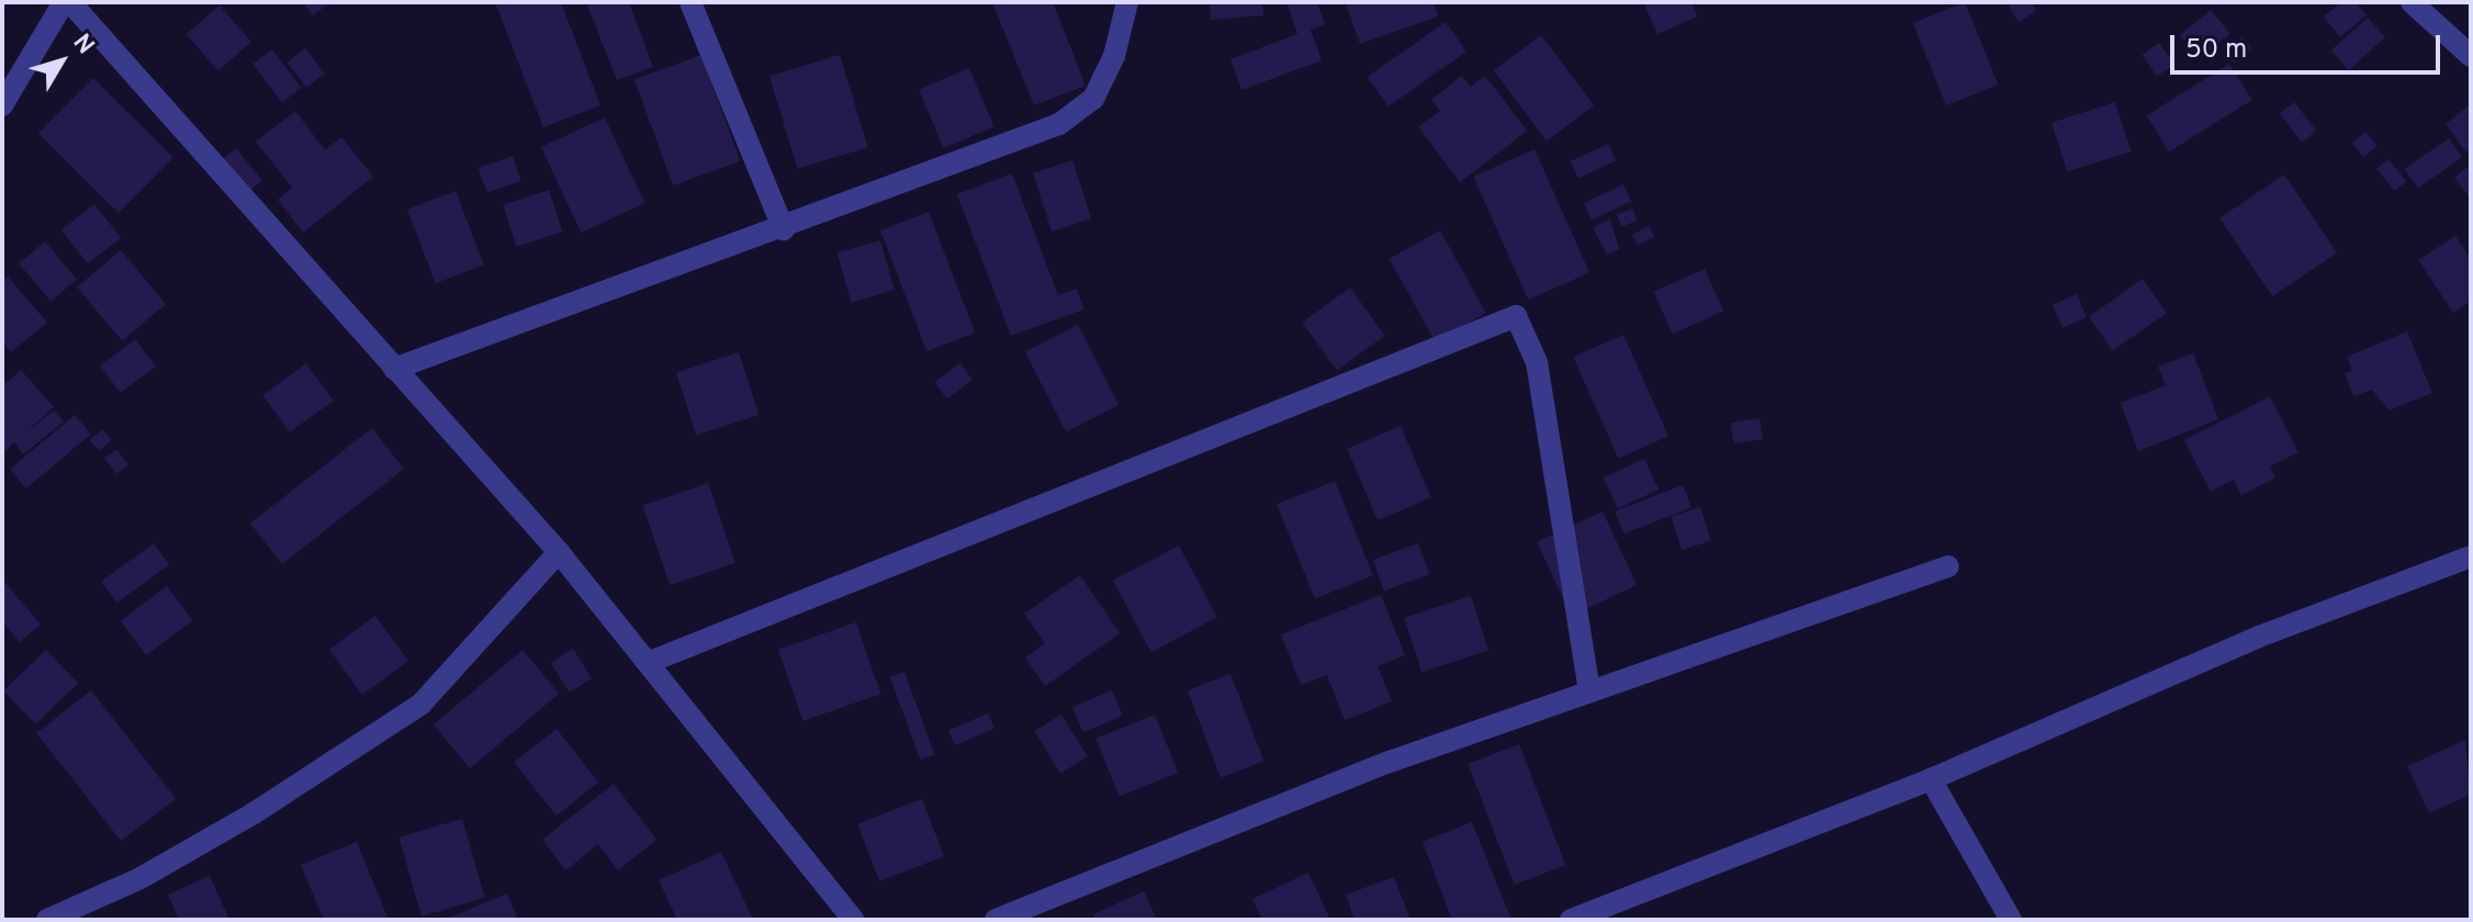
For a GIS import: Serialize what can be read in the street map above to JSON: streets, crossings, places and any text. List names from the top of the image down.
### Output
{
  "scale_bar": "50 m",
  "north": "top right"
}
